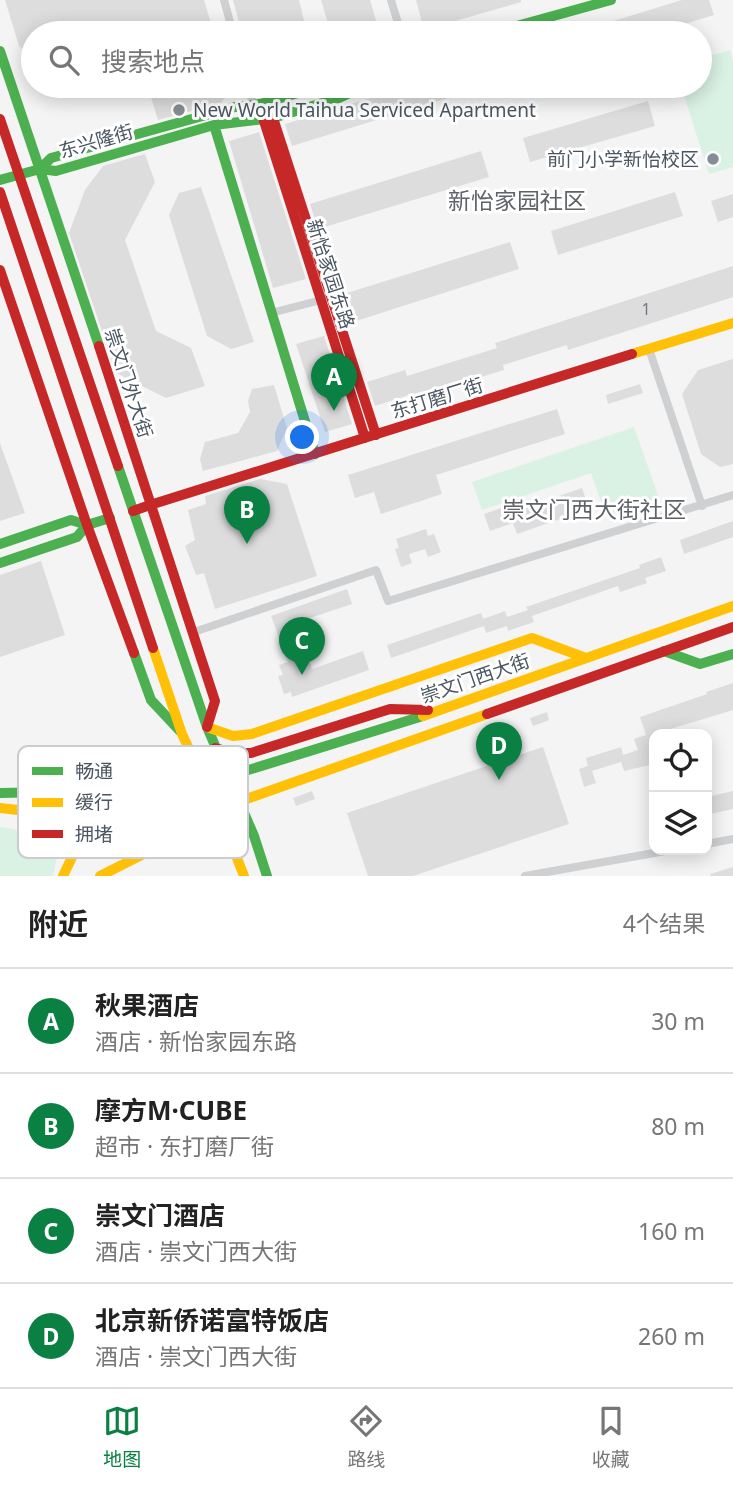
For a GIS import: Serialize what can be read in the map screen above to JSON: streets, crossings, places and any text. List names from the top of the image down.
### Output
{
  "streets": {
    "main road": [
      "东兴隆街",
      "新怡家园东路",
      "崇文门外大街",
      "东打磨厂街",
      "崇文门西大街"
    ]
  },
  "crossings": [
    ["东兴隆街", "新怡家园东路"],
    ["东兴隆街", "崇文门外大街"],
    ["新怡家园东路", "东打磨厂街"],
    ["崇文门外大街", "东打磨厂街"]
  ],
  "districts": ["新怡家园社区", "崇文门西大街社区"],
  "places": ["New World Taihua Serviced Apartment", "前门小学新怡校区"],
  "house_numbers": ["1"],
  "legend": ["畅通", "缓行", "拥堵"],
  "page": {
    "search": "搜索地点",
    "pins": [
      "A",
      "B",
      "C",
      "D"
    ],
    "heading": ["附近", "4个结果"],
    "list": [
      {
        "mark": "A",
        "name": "秋果酒店",
        "note": "酒店 · 新怡家园东路",
        "value": "30 m"
      },
      {
        "mark": "B",
        "name": "摩方M·CUBE",
        "note": "超市 · 东打磨厂街",
        "value": "80 m"
      },
      {
        "mark": "C",
        "name": "崇文门酒店",
        "note": "酒店 · 崇文门西大街",
        "value": "160 m"
      },
      {
        "mark": "D",
        "name": "北京新侨诺富特饭店",
        "note": "酒店 · 崇文门西大街",
        "value": "260 m"
      }
    ],
    "nav": ["地图", "路线", "收藏"]
  }
}
